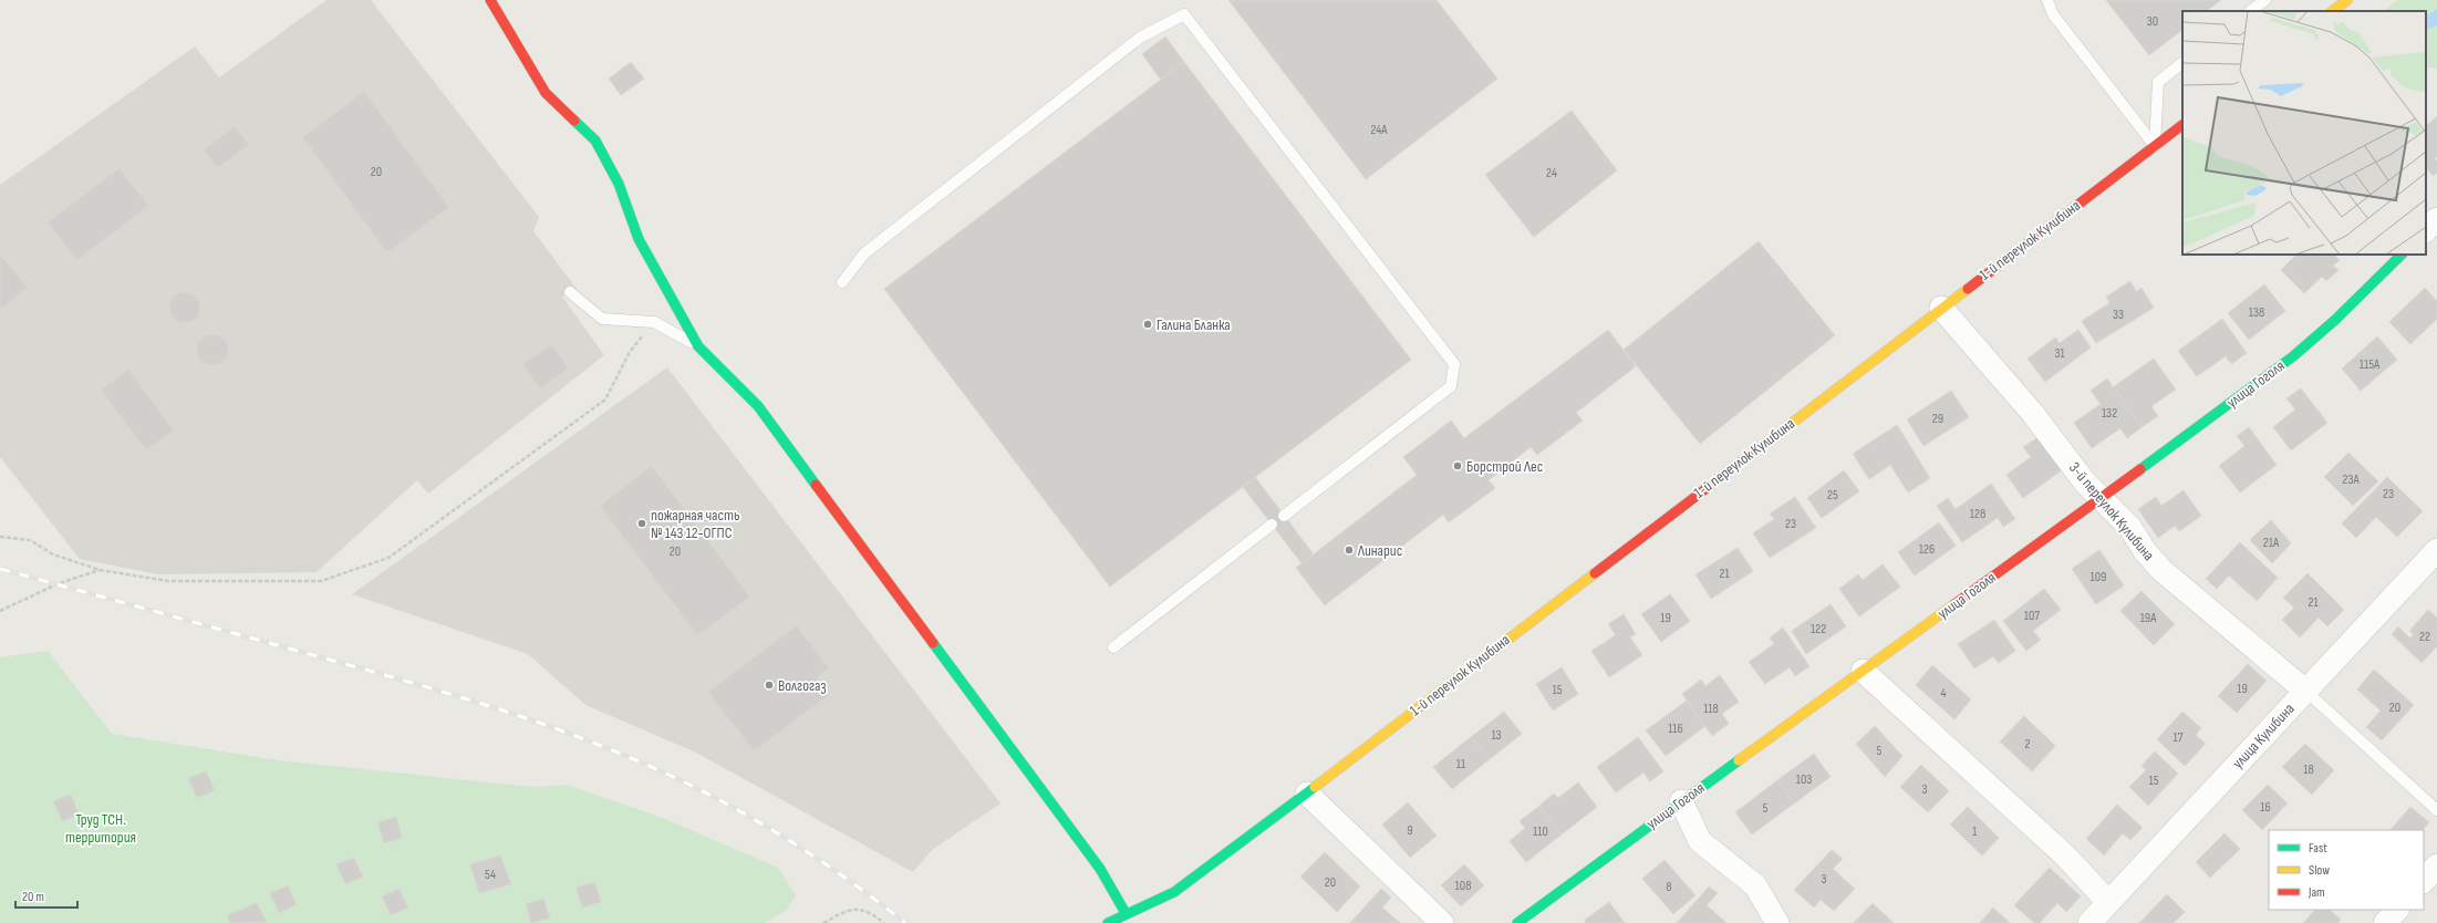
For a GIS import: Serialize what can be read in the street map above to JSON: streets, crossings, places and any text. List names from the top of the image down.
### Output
{
  "streets": {
    "street": [
      "1-й переулок Кулибина",
      "улица Гоголя",
      "3-й переулок Кулибина",
      "улица Кулибина"
    ]
  },
  "crossings": [
    ["1-й переулок Кулибина", "3-й переулок Кулибина"],
    ["улица Гоголя", "3-й переулок Кулибина"],
    ["3-й переулок Кулибина", "улица Кулибина"]
  ],
  "parks": ["Труд ТСН. территория"],
  "places": [
    "Галина Бланка",
    "Борстрой Лес",
    "пожарная часть № 143 12-ОГПС",
    "Линарис",
    "Волгогаз"
  ],
  "house_numbers": [
    "30",
    "24А",
    "20",
    "24",
    "138",
    "33",
    "31",
    "115А",
    "132",
    "29",
    "23А",
    "23",
    "25",
    "128",
    "23",
    "21А",
    "126",
    "20",
    "21",
    "109",
    "21",
    "107",
    "19",
    "19А",
    "122",
    "22",
    "19",
    "15",
    "4",
    "20",
    "118",
    "116",
    "13",
    "17",
    "2",
    "5",
    "11",
    "18",
    "103",
    "15",
    "3",
    "16",
    "5",
    "9",
    "110",
    "1",
    "54",
    "3",
    "20",
    "108",
    "8"
  ],
  "legend": ["Fast", "Slow", "Jam"],
  "scale_bar": "20 m"
}
